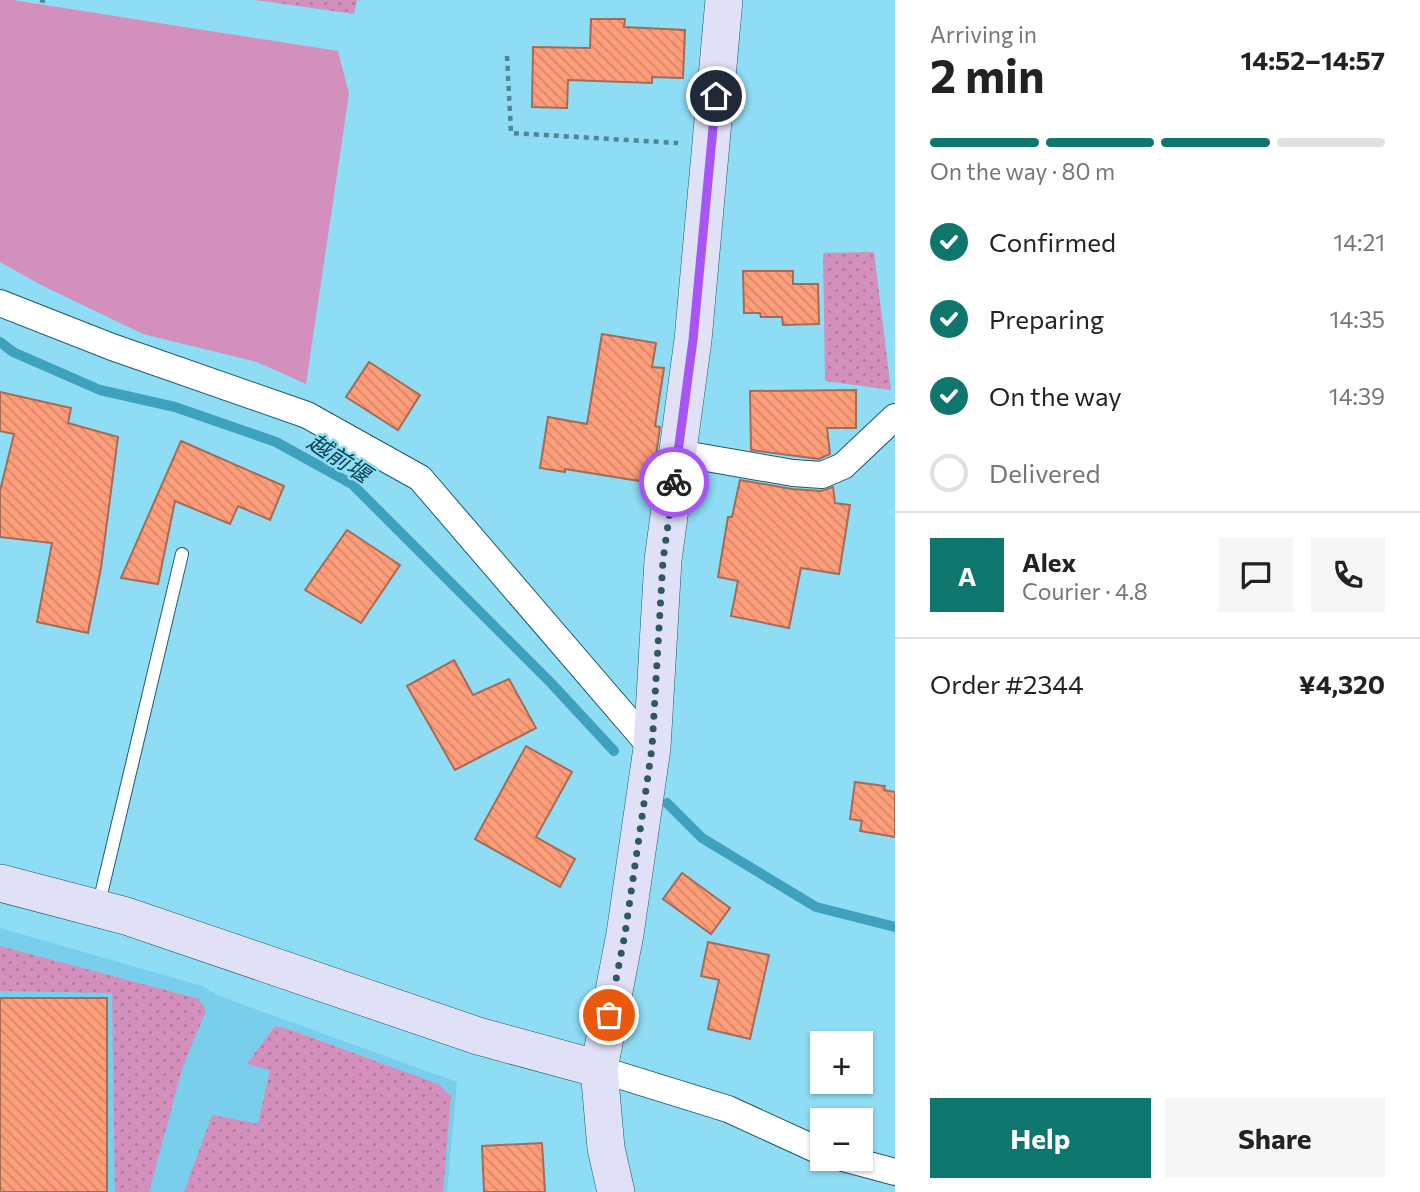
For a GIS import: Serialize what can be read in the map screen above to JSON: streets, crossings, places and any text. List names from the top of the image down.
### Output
{
  "water": ["越前堰"],
  "page": {
    "heading": ["2 min", "Arriving in", "14:52–14:57"],
    "panel": [
      "Alex",
      "Courier · 4.8",
      "Order #2344",
      "¥4,320"
    ],
    "bar": "On the way · 80 m",
    "list": [
      ["Confirmed", "14:21"],
      ["Preparing", "14:35"],
      ["On the way", "14:39"],
      "Delivered"
    ],
    "round": "A",
    "map_buttons": ["+", "−"],
    "buttons": ["Help", "Share"]
  }
}
